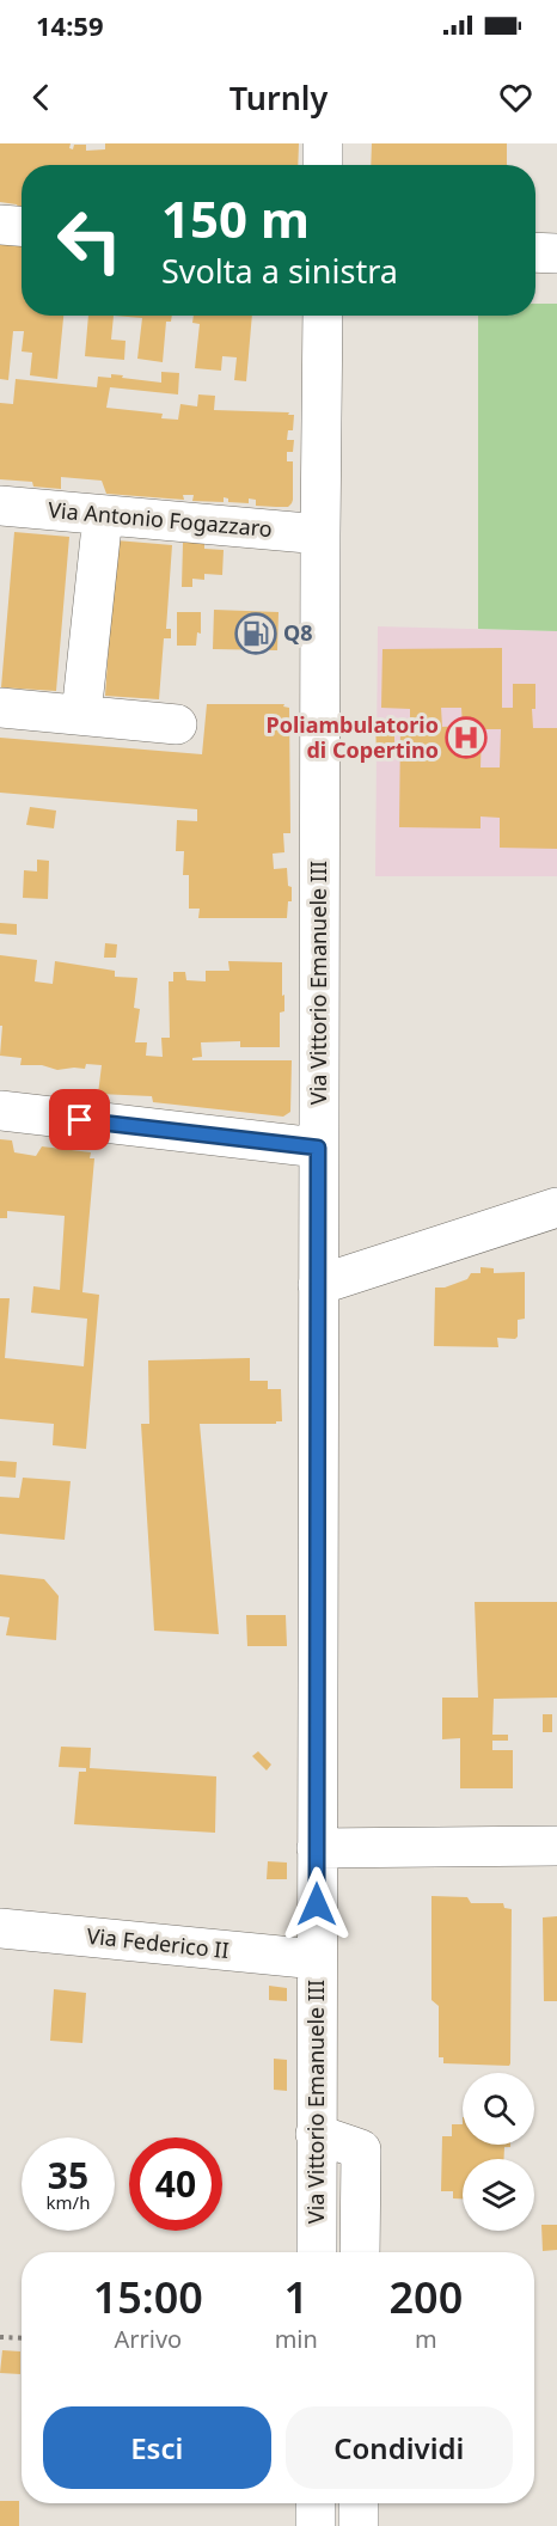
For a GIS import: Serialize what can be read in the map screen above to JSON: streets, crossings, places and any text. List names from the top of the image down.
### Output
{
  "streets": {
    "street": ["Via Antonio Fogazzaro", "Via Vittorio Emanuele III", "Via Federico II"]
  },
  "crossings": [
    ["Via Antonio Fogazzaro", "Via Vittorio Emanuele III"],
    ["Via Vittorio Emanuele III", "Via Federico II"]
  ],
  "places": {
    "fuel station": ["Q8"],
    "hospital": ["Poliambulatorio di Copertino"]
  },
  "page": {
    "status": "14:59",
    "header": "Turnly",
    "turn": ["150 m", "Svolta a sinistra"],
    "speed": "35 km/h",
    "limit": "40",
    "eta": [
      "15:00",
      "Arrivo",
      "1",
      "min",
      "200",
      "m"
    ],
    "buttons": ["Esci", "Condividi"]
  }
}
